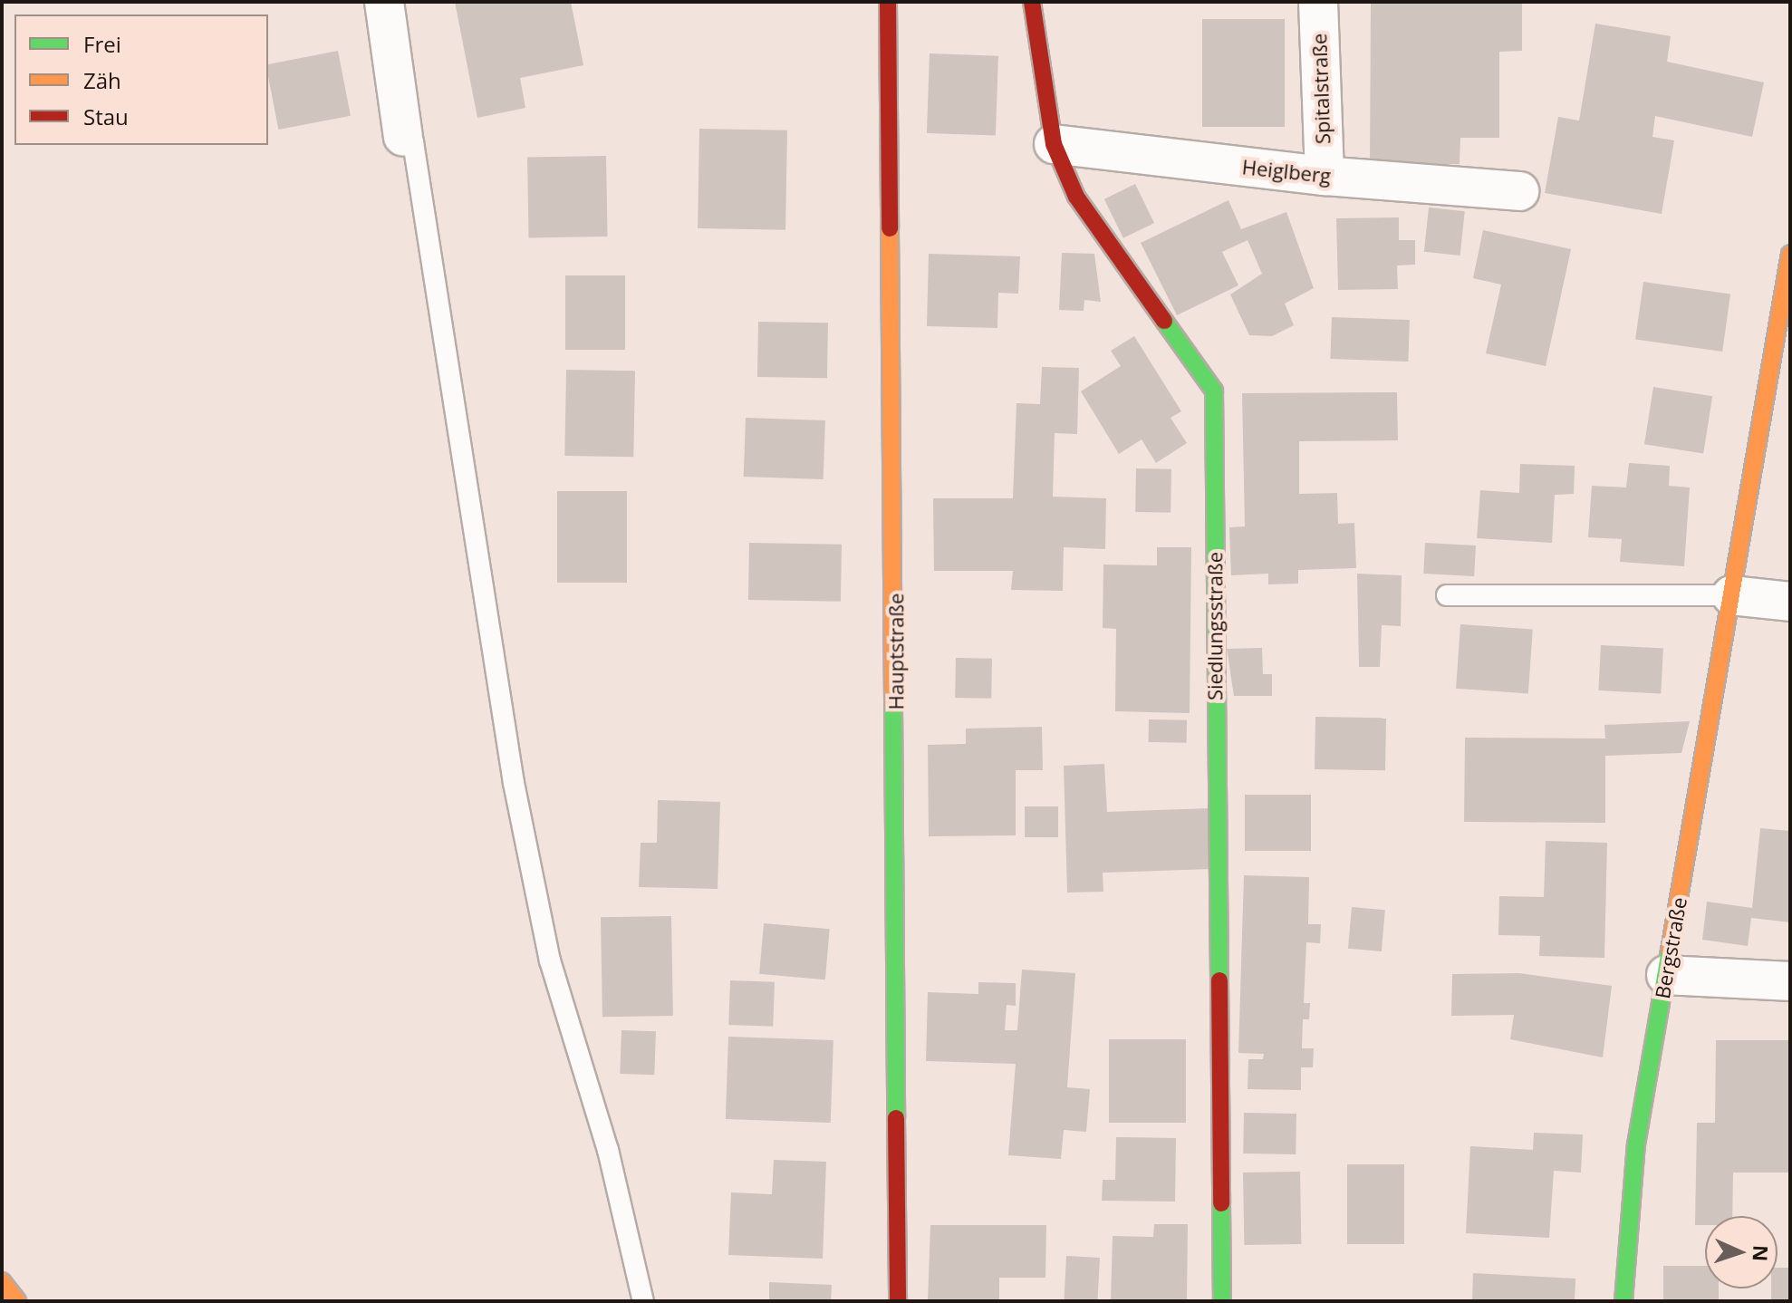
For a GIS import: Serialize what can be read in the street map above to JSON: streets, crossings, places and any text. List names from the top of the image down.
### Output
{
  "streets": {
    "main road": ["Siedlungsstraße", "Hauptstraße", "Bergstraße"],
    "street": ["Spitalstraße", "Heiglberg"]
  },
  "crossings": [
    ["Spitalstraße", "Heiglberg"],
    ["Heiglberg", "Siedlungsstraße"]
  ],
  "legend": ["Frei", "Zäh", "Stau"],
  "north": "right"
}
